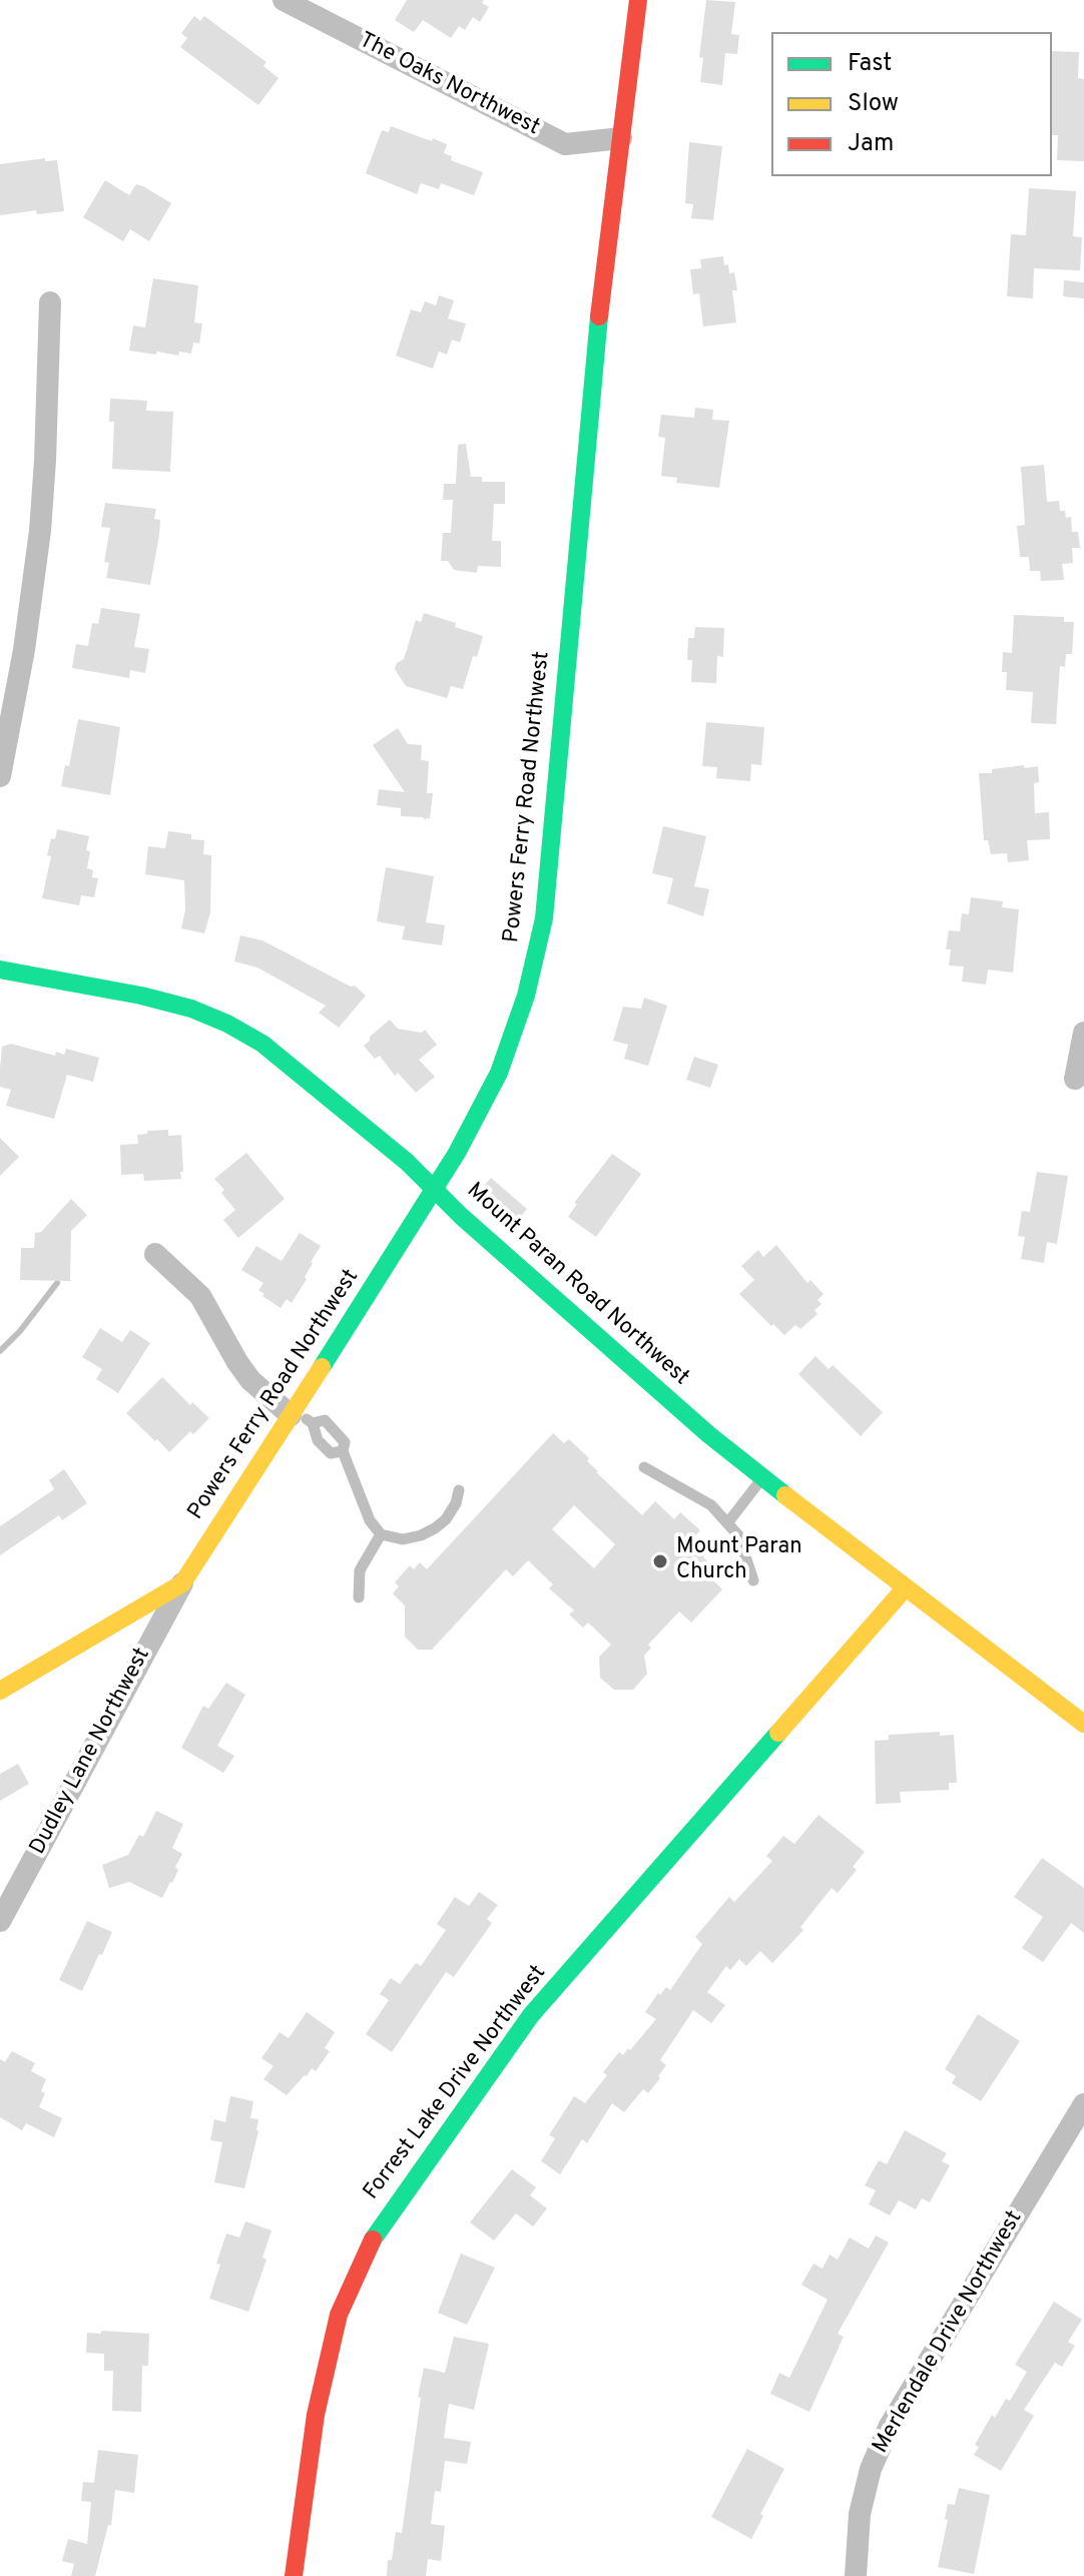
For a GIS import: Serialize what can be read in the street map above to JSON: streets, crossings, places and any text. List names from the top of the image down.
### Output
{
  "streets": {
    "street": [
      "The Oaks Northwest",
      "Powers Ferry Road Northwest",
      "Mount Paran Road Northwest",
      "Dudley Lane Northwest",
      "Forrest Lake Drive Northwest",
      "Merlendale Drive Northwest"
    ]
  },
  "crossings": [
    ["The Oaks Northwest", "Powers Ferry Road Northwest"],
    ["Powers Ferry Road Northwest", "Mount Paran Road Northwest"],
    ["Powers Ferry Road Northwest", "Dudley Lane Northwest"],
    ["Mount Paran Road Northwest", "Forrest Lake Drive Northwest"]
  ],
  "places": ["Mount Paran Church"],
  "legend": ["Fast", "Slow", "Jam"]
}
